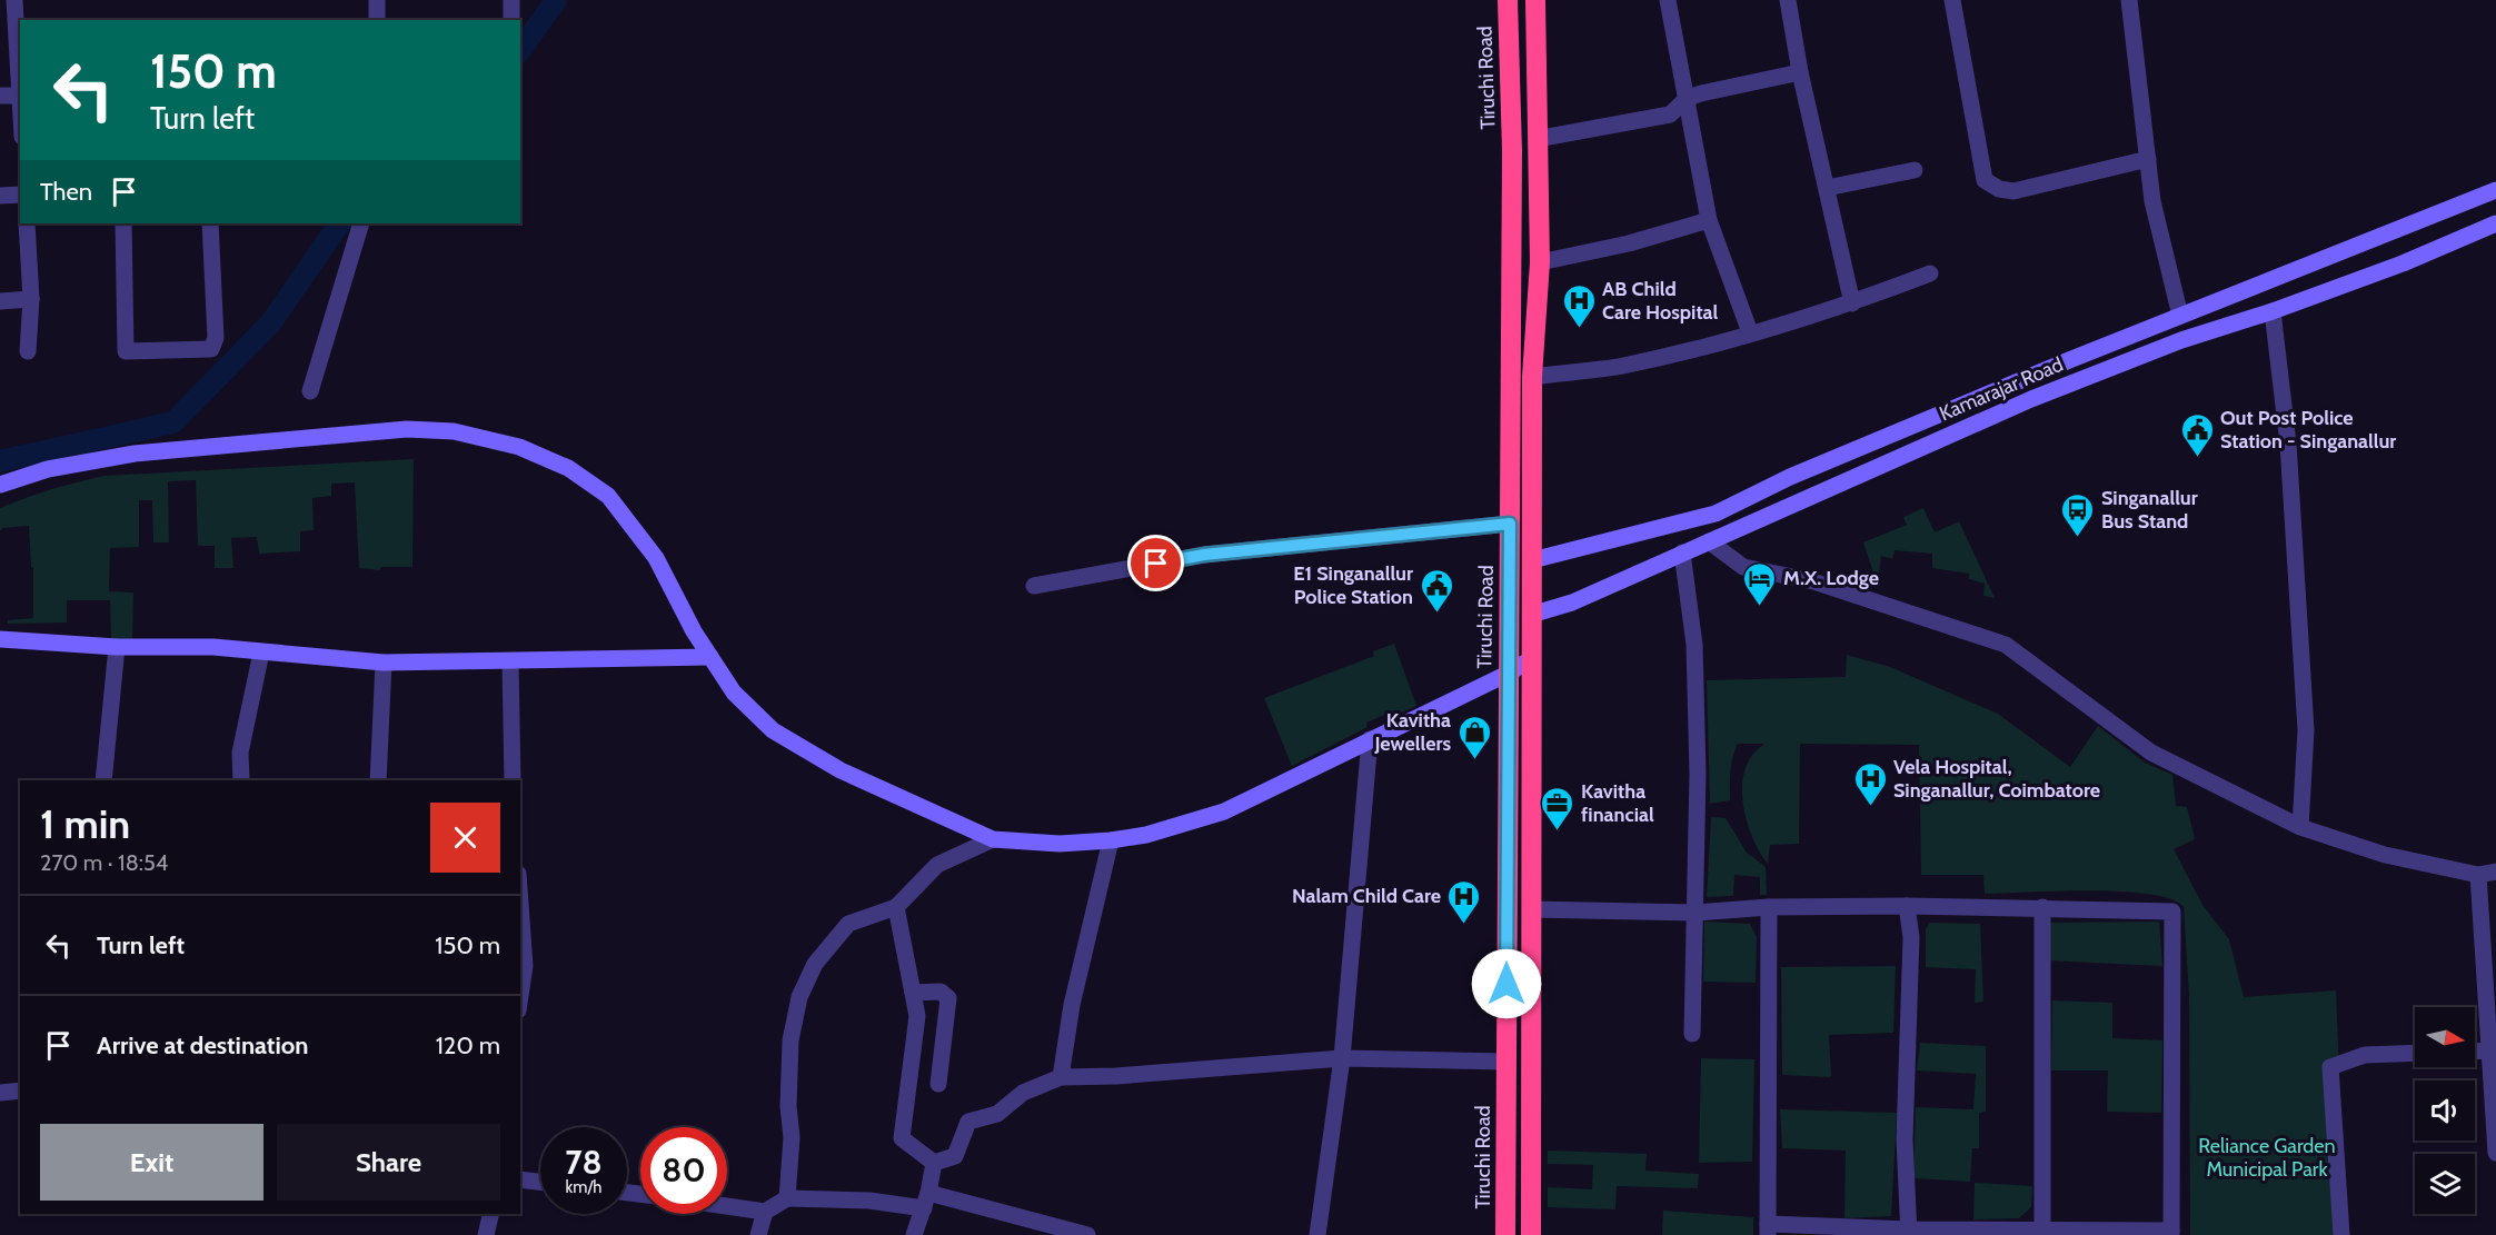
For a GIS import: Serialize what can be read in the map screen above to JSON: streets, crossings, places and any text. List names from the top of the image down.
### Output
{
  "streets": {
    "highway": ["Tiruchi Road"],
    "main road": ["Kamarajar Road"]
  },
  "parks": ["Reliance Garden Municipal Park"],
  "places": {
    "hospital": ["AB Child Care Hospital", "Vela Hospital, Singanallur, Coimbatore", "Nalam Child Care"],
    "public building": ["Out Post Police Station - Singanallur", "E1 Singanallur Police Station"],
    "bus stop": ["Singanallur Bus Stand"],
    "hotel": ["M.X. Lodge"],
    "shop": ["Kavitha Jewellers"],
    "office": ["Kavitha financial"]
  },
  "north": "right",
  "page": {
    "turn": ["150 m", "Turn left"],
    "then": "Then",
    "heading": ["1 min", "270 m · 18:54"],
    "list": [
      {
        "name": "Turn left",
        "value": "150 m"
      },
      {
        "name": "Arrive at destination",
        "value": "120 m"
      }
    ],
    "buttons": ["Exit", "Share"],
    "speed": "78 km/h",
    "limit": "80"
  }
}
